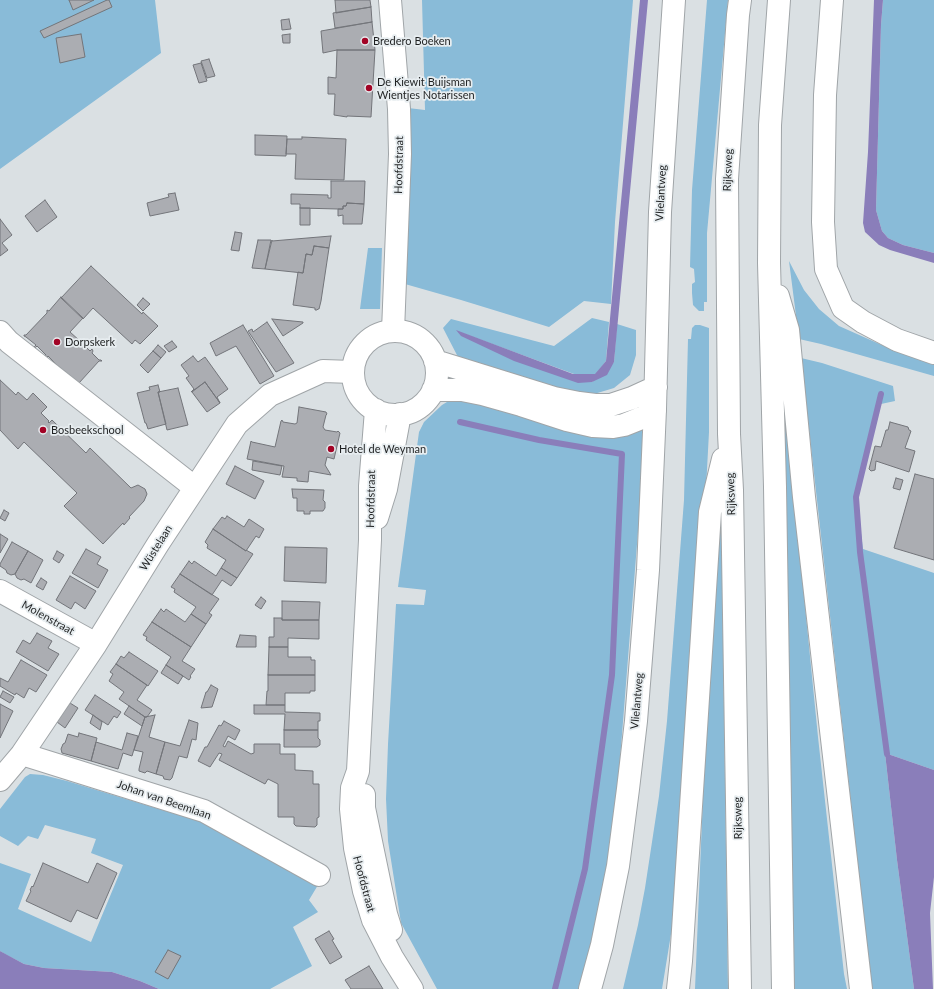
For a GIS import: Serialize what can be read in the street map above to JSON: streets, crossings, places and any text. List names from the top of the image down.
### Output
{
  "streets": {
    "main road": [
      "Hoofdstraat",
      "Rijksweg",
      "Vlielantweg",
      "Wüstelaan",
      "Molenstraat",
      "Johan van Beemlaan"
    ]
  },
  "crossings": [
    ["Hoofdstraat", "Wüstelaan"],
    ["Wüstelaan", "Molenstraat"],
    ["Wüstelaan", "Johan van Beemlaan"]
  ],
  "places": [
    "Bredero Boeken",
    "De Kiewit Buijsman Wientjes Notarissen",
    "Dorpskerk",
    "Bosbeekschool",
    "Hotel de Weyman"
  ]
}
